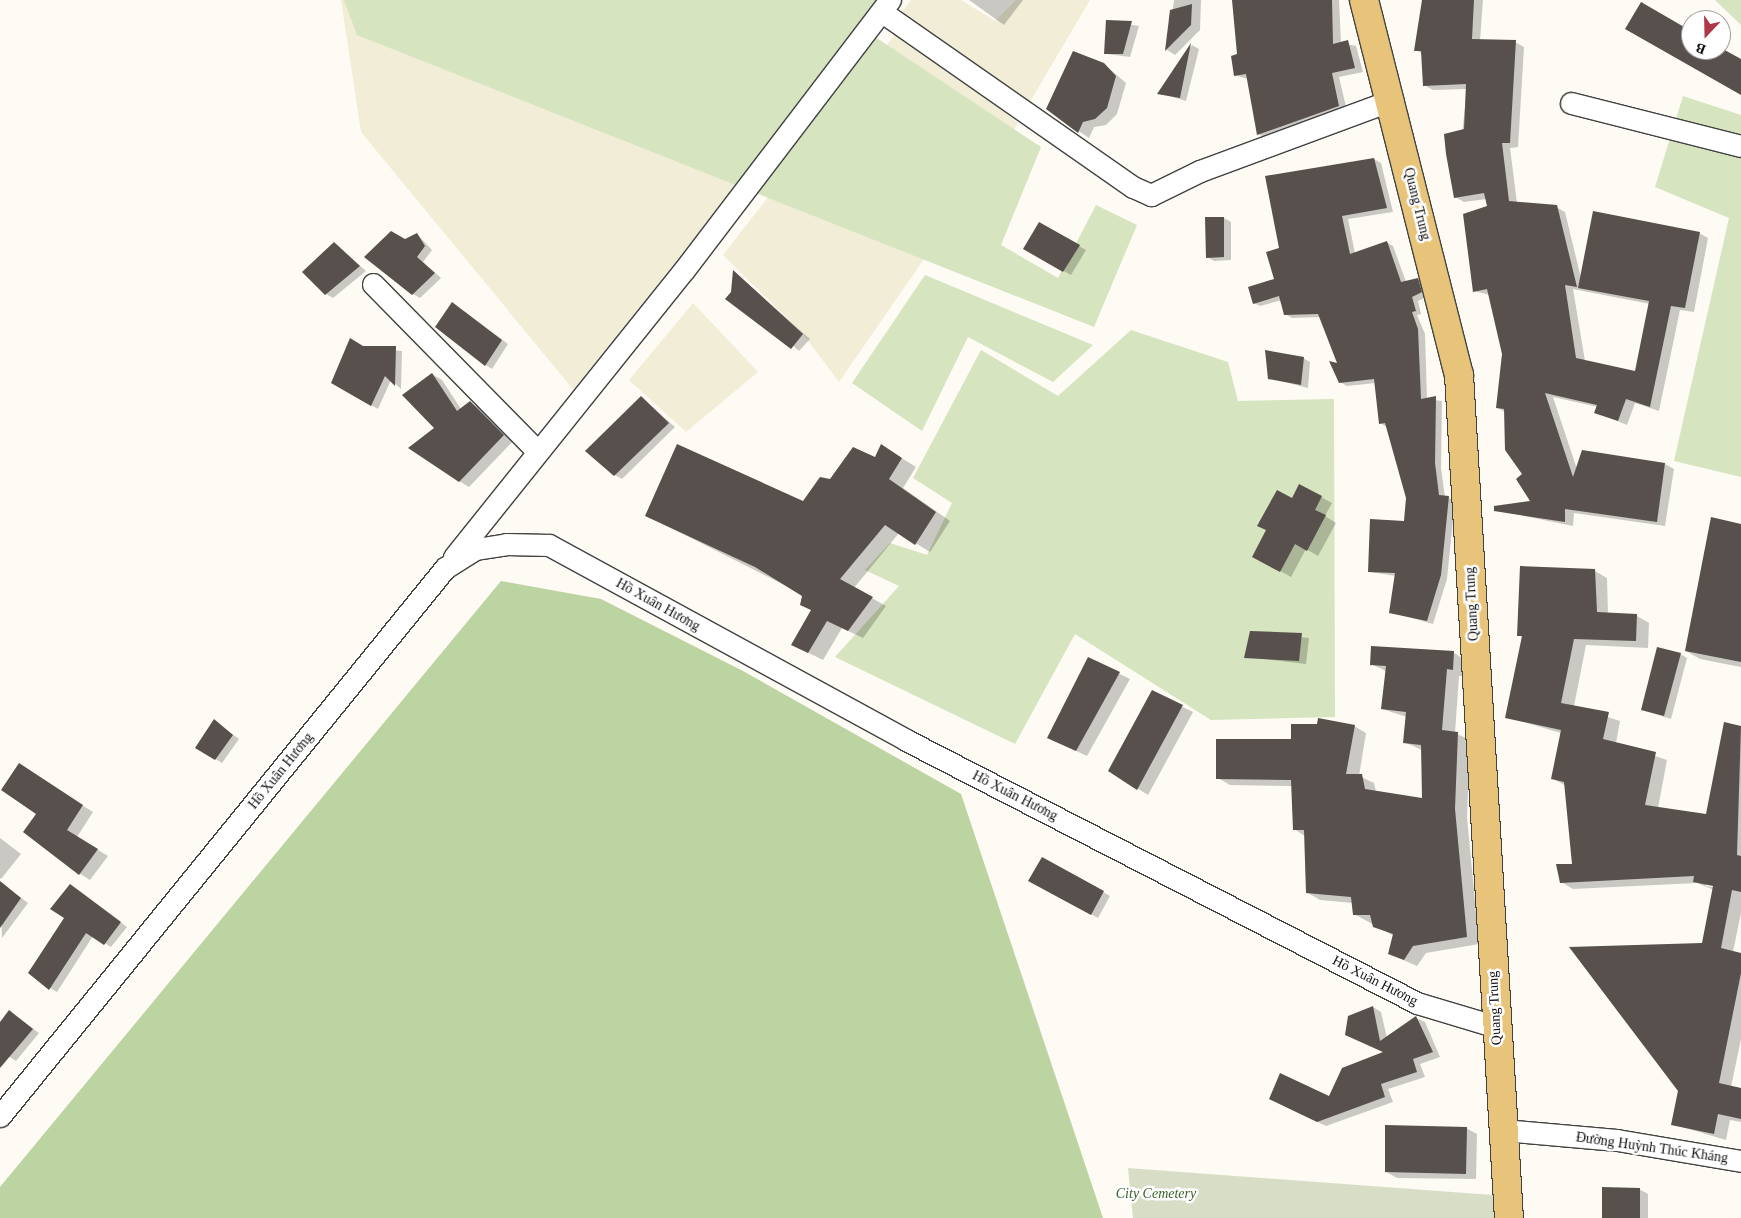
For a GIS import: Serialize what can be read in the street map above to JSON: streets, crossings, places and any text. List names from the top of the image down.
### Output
{
  "streets": {
    "main road": ["Quang Trung"],
    "street": ["Hồ Xuân Hương", "Đường Huỳnh Thúc Kháng"]
  },
  "crossings": [
    ["Quang Trung", "Hồ Xuân Hương"],
    ["Quang Trung", "Đường Huỳnh Thúc Kháng"]
  ],
  "parks": ["City Cemetery"],
  "north": "bottom"
}
